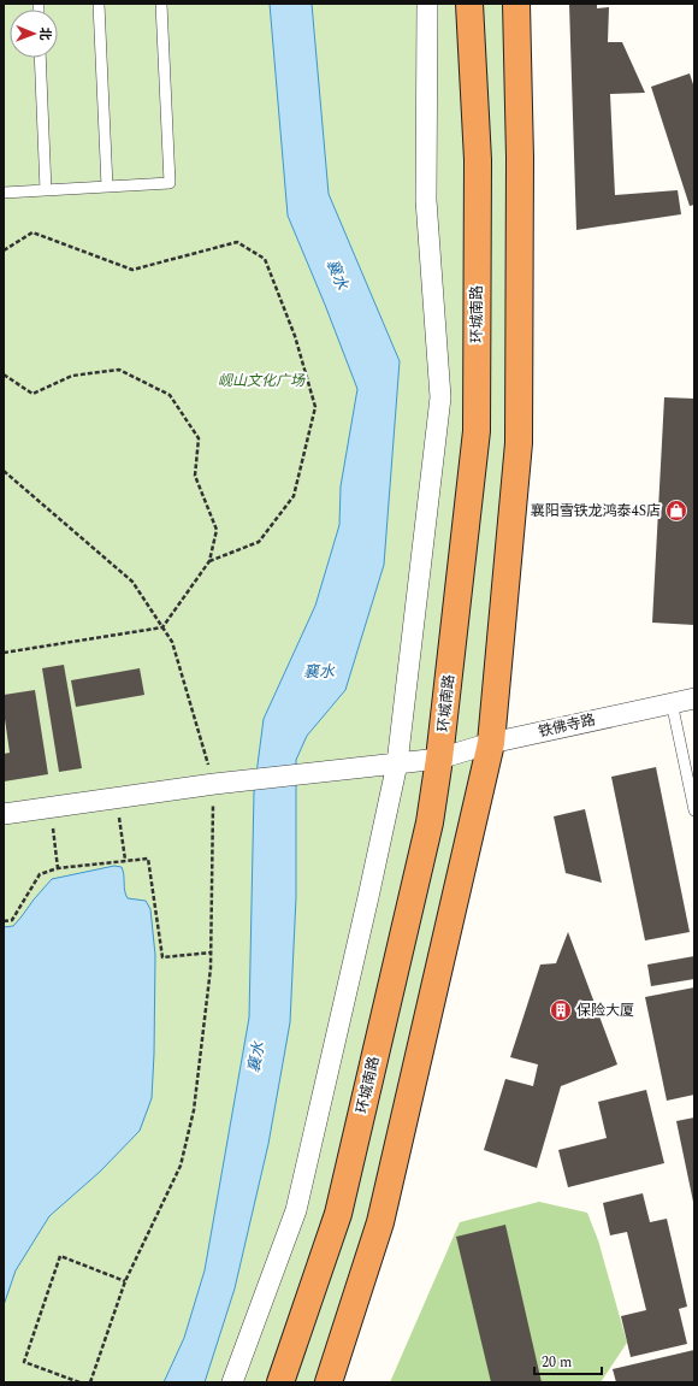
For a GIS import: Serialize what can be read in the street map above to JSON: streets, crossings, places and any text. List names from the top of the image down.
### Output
{
  "streets": {
    "highway": ["环城南路"],
    "street": ["铁佛寺路"]
  },
  "crossings": [
    ["环城南路", "铁佛寺路"]
  ],
  "water": ["襄水"],
  "parks": ["岘山文化广场"],
  "places": {
    "shop": ["襄阳雪铁龙鸿泰4S店"],
    "building": ["保险大厦"]
  },
  "scale_bar": "20 m",
  "north": "right"
}
